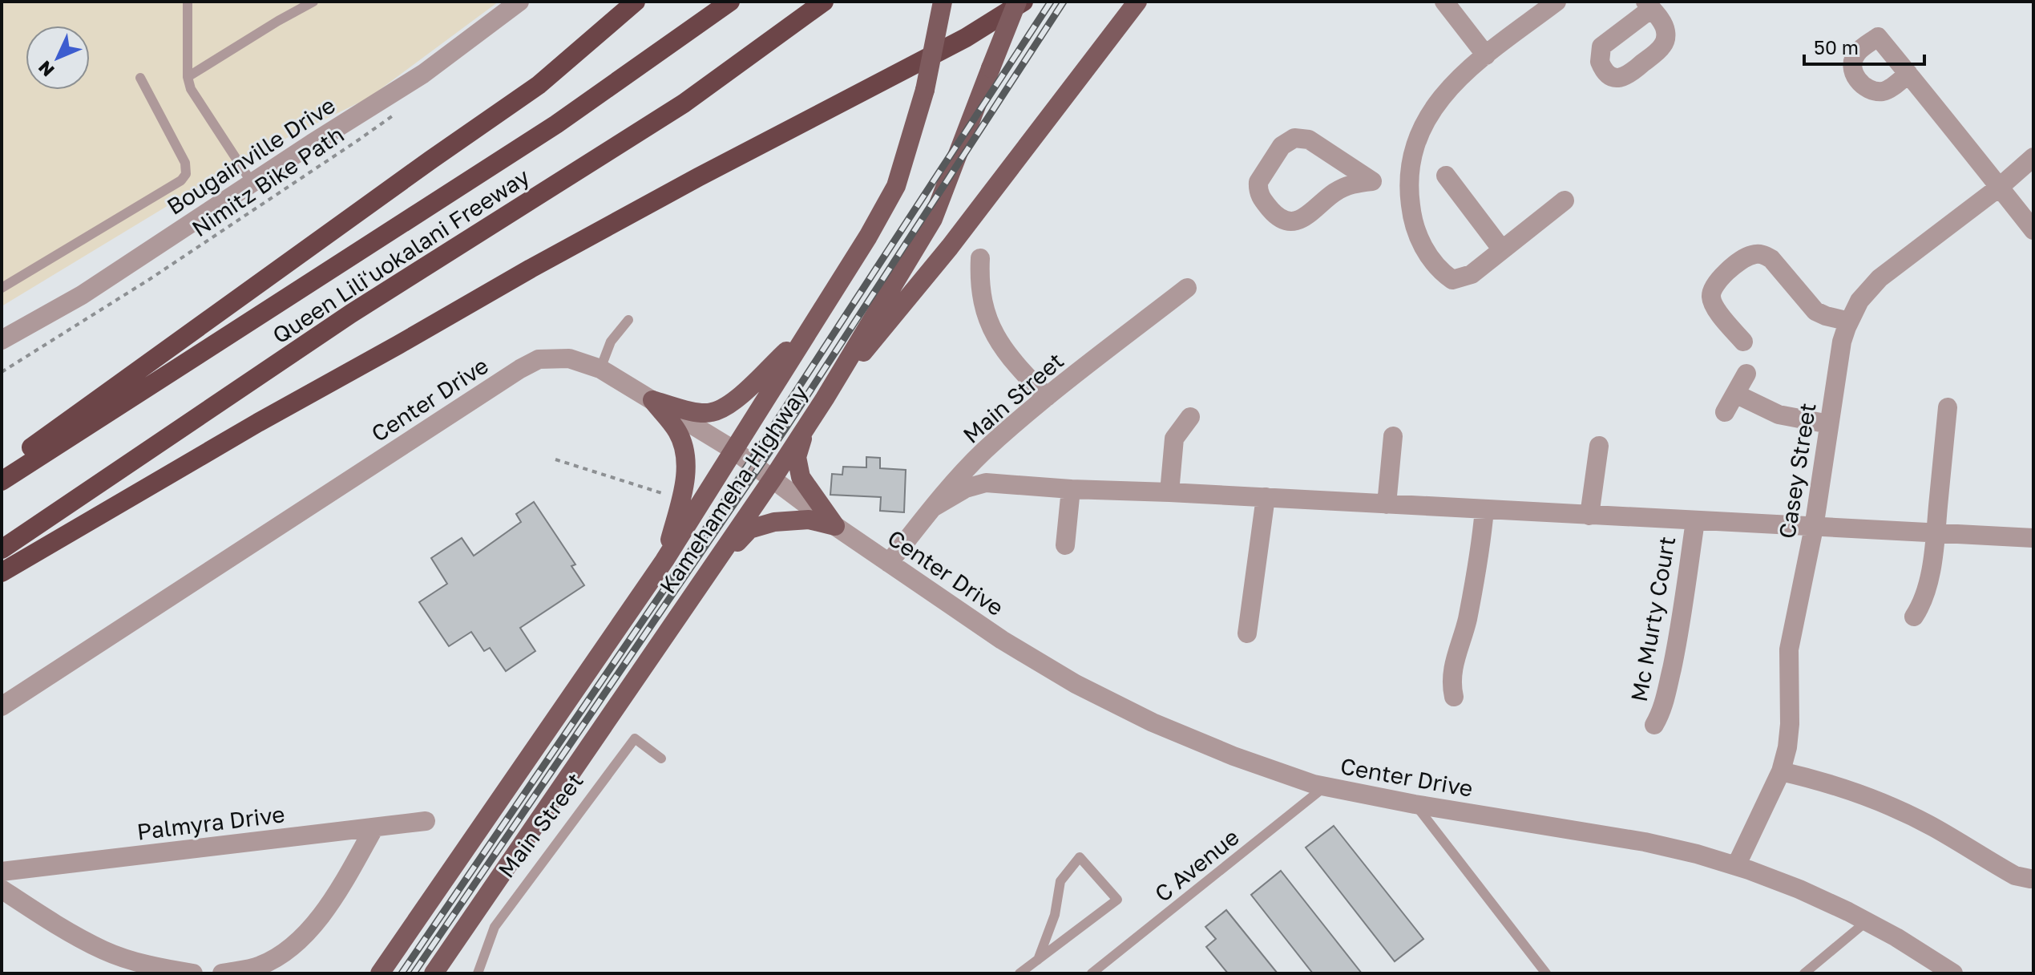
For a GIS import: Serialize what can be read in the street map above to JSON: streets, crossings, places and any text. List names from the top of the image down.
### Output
{
  "streets": {
    "highway": ["Queen Liliʻuokalani Freeway"],
    "main road": ["Kamehameha Highway"],
    "street": [
      "Bougainville Drive",
      "Main Street",
      "Center Drive",
      "Casey Street",
      "Mc Murty Court",
      "Palmyra Drive"
    ],
    "lane": ["C Avenue"],
    "path": ["Nimitz Bike Path"]
  },
  "crossings": [
    ["Main Street", "Center Drive"],
    ["Center Drive", "Casey Street"],
    ["Center Drive", "Kamehameha Highway"],
    ["Center Drive", "C Avenue"]
  ],
  "scale_bar": "50 m",
  "north": "bottom left"
}
